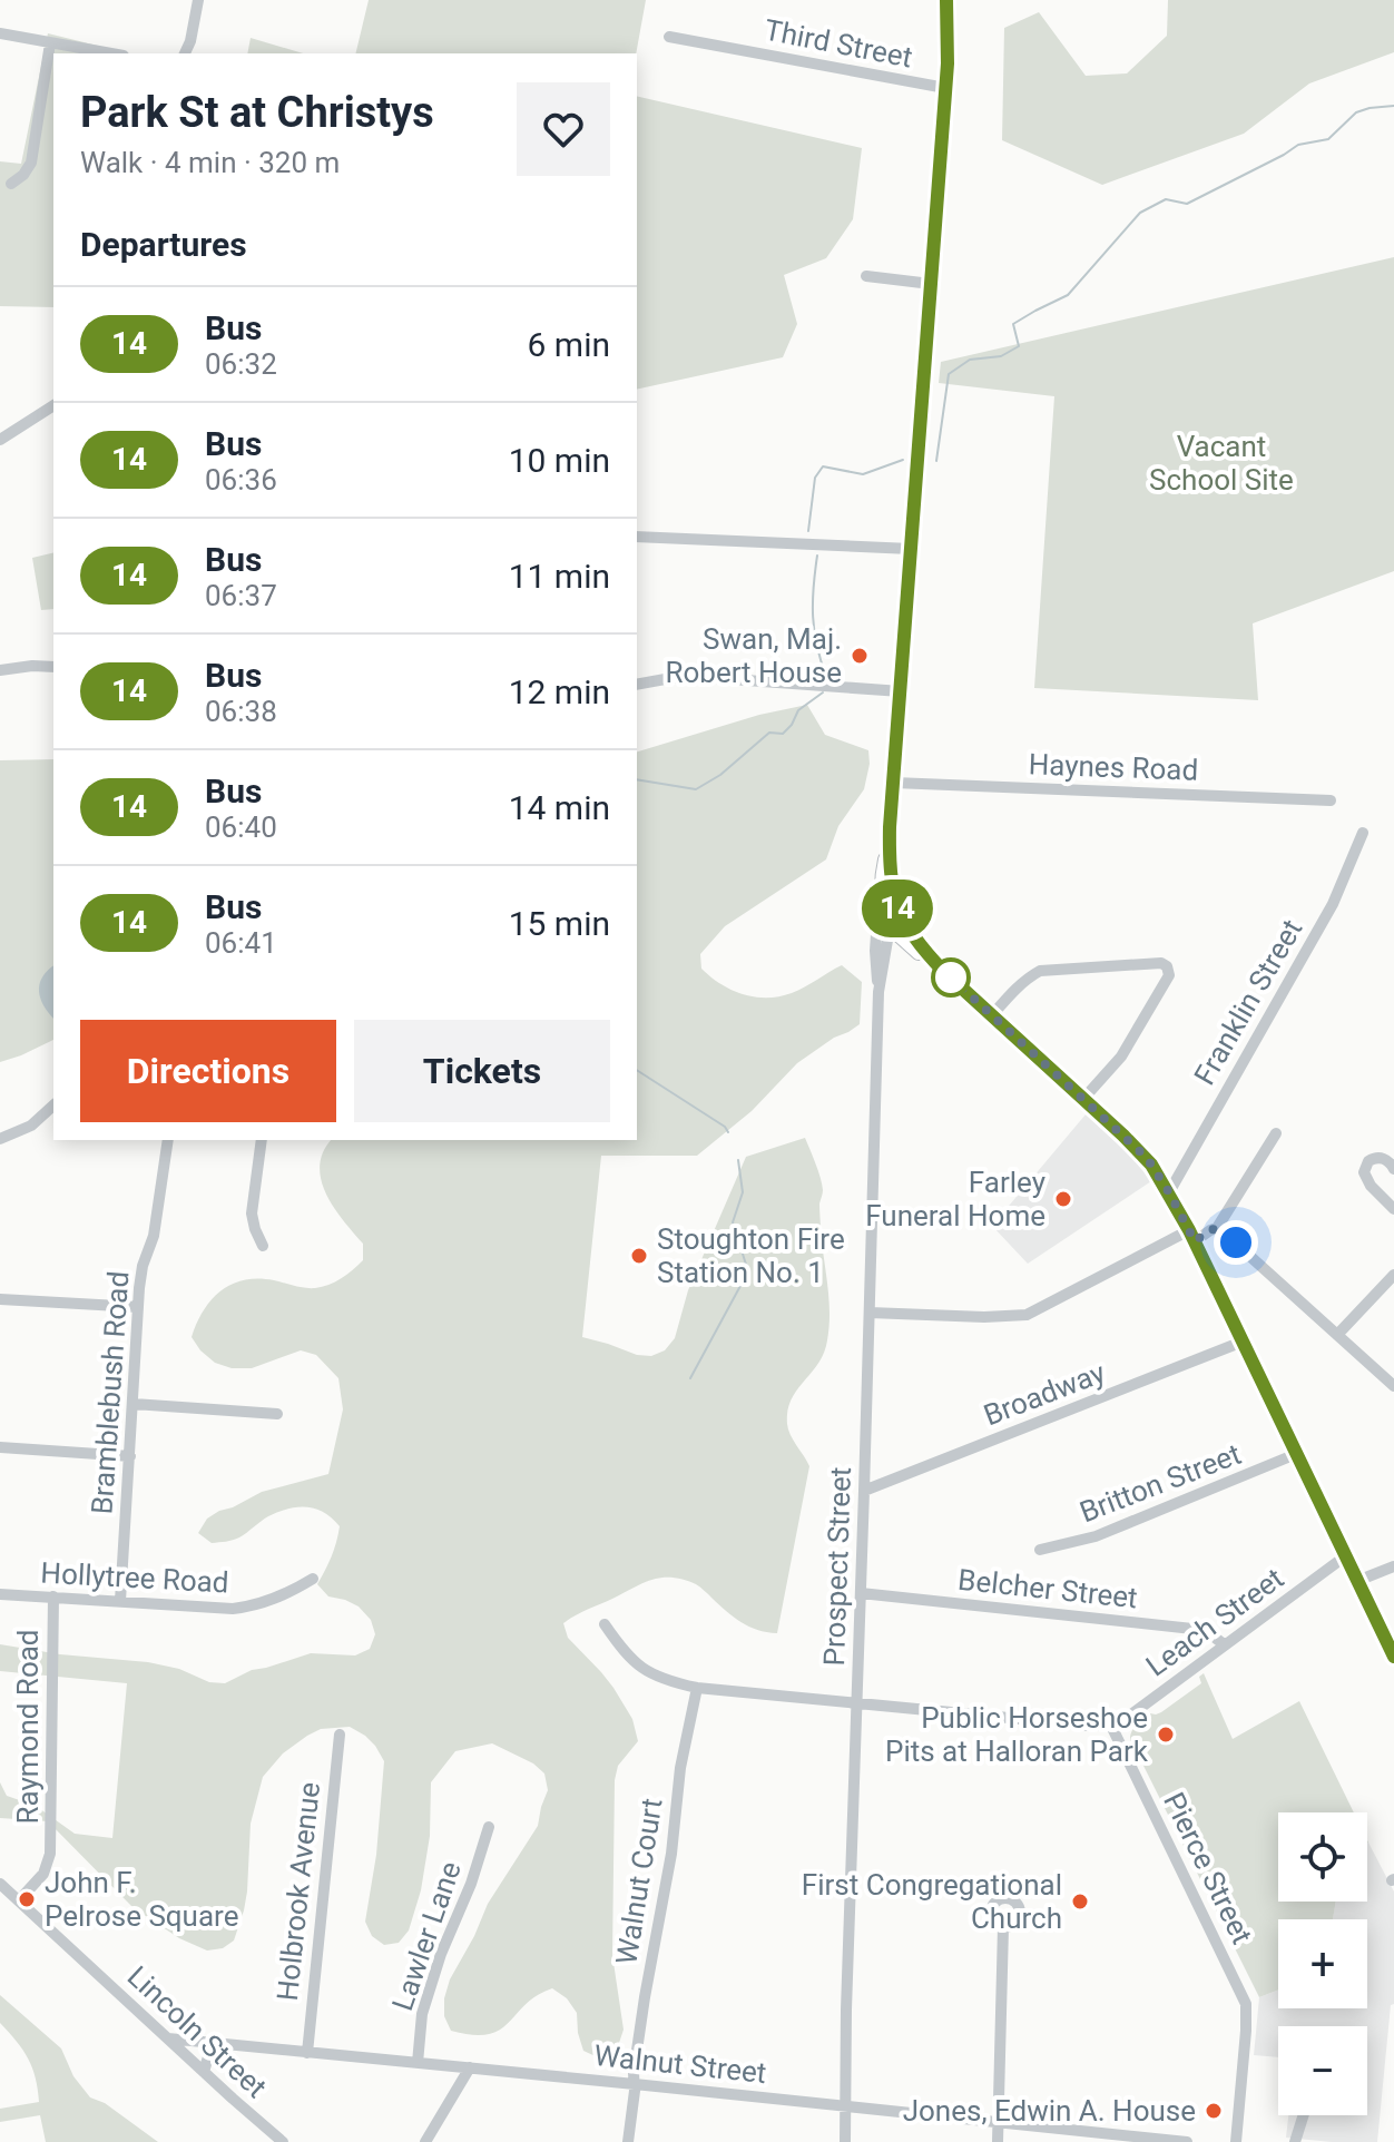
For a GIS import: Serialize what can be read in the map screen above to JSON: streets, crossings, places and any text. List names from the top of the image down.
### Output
{
  "streets": {
    "street": [
      "Third Street",
      "Haynes Road",
      "Franklin Street",
      "Bramblebush Road",
      "Broadway",
      "Britton Street",
      "Prospect Street",
      "Hollytree Road",
      "Belcher Street",
      "Leach Street",
      "Raymond Road",
      "Pierce Street",
      "Walnut Court",
      "Holbrook Avenue",
      "Lawler Lane",
      "Lincoln Street",
      "Walnut Street"
    ]
  },
  "crossings": [
    ["Bramblebush Road", "Hollytree Road"],
    ["Broadway", "Prospect Street"],
    ["Prospect Street", "Belcher Street"],
    ["Prospect Street", "Walnut Street"],
    ["Hollytree Road", "Raymond Road"],
    ["Belcher Street", "Leach Street"],
    ["Leach Street", "Pierce Street"],
    ["Raymond Road", "Lincoln Street"],
    ["Walnut Court", "Walnut Street"],
    ["Holbrook Avenue", "Walnut Street"],
    ["Lawler Lane", "Walnut Street"],
    ["Lincoln Street", "Walnut Street"]
  ],
  "parks": ["Vacant School Site"],
  "places": [
    "Swan, Maj. Robert House",
    "Farley Funeral Home",
    "Stoughton Fire Station No. 1",
    "Public Horseshoe Pits at Halloran Park",
    "John F. Pelrose Square",
    "First Congregational Church",
    "Jones, Edwin A. House"
  ],
  "lines": ["bus line 14"],
  "page": {
    "on_map": "14",
    "heading": [
      ["Park St at Christys", "Walk · 4 min · 320 m"],
      "Departures"
    ],
    "list": [
      {
        "mark": "14",
        "name": "Bus",
        "note": "06:32",
        "value": "6 min"
      },
      {
        "mark": "14",
        "name": "Bus",
        "note": "06:36",
        "value": "10 min"
      },
      {
        "mark": "14",
        "name": "Bus",
        "note": "06:37",
        "value": "11 min"
      },
      {
        "mark": "14",
        "name": "Bus",
        "note": "06:38",
        "value": "12 min"
      },
      {
        "mark": "14",
        "name": "Bus",
        "note": "06:40",
        "value": "14 min"
      },
      {
        "mark": "14",
        "name": "Bus",
        "note": "06:41",
        "value": "15 min"
      }
    ],
    "buttons": ["Directions", "Tickets"],
    "map_buttons": ["+", "−"]
  }
}
